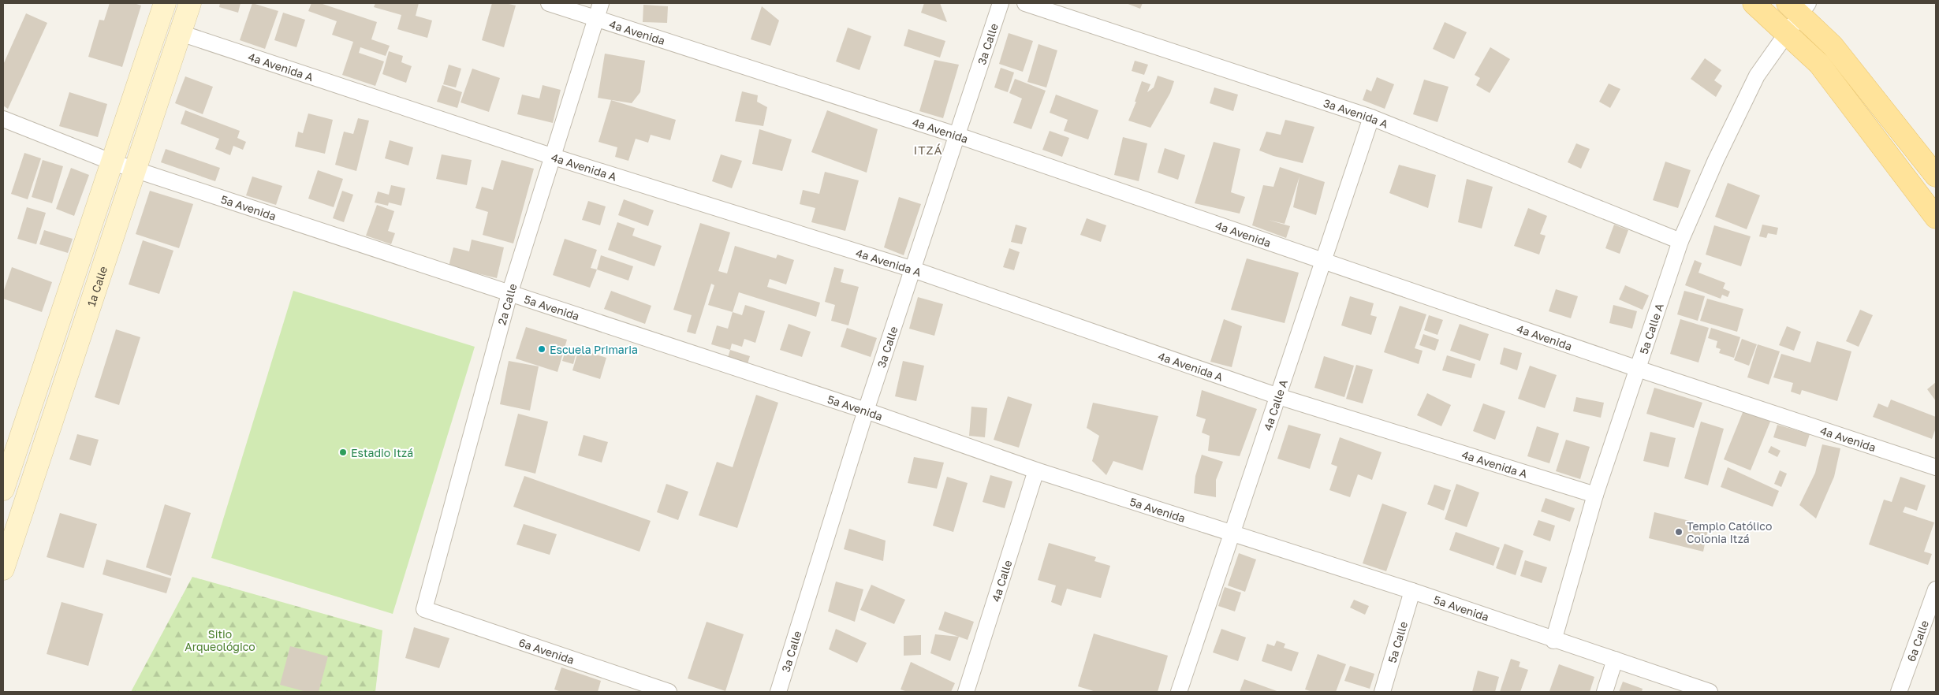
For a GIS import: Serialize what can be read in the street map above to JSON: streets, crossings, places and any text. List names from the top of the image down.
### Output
{
  "streets": {
    "main road": ["1a Calle"],
    "street": [
      "4a Avenida",
      "3a Calle",
      "4a Avenida A",
      "3a Avenida A",
      "5a Avenida",
      "2a Calle",
      "5a Calle A",
      "4a Calle A",
      "4a Calle",
      "6a Calle",
      "5a Calle",
      "6a Avenida"
    ]
  },
  "crossings": [
    ["4a Avenida", "3a Calle"],
    ["4a Avenida", "2a Calle"],
    ["4a Avenida", "5a Calle A"],
    ["4a Avenida", "4a Calle A"],
    ["3a Calle", "4a Avenida A"],
    ["3a Calle", "5a Avenida"],
    ["4a Avenida A", "1a Calle"],
    ["4a Avenida A", "2a Calle"],
    ["4a Avenida A", "5a Calle A"],
    ["4a Avenida A", "4a Calle A"],
    ["3a Avenida A", "5a Calle A"],
    ["3a Avenida A", "4a Calle A"],
    ["5a Avenida", "1a Calle"],
    ["5a Avenida", "2a Calle"],
    ["5a Avenida", "5a Calle A"],
    ["5a Avenida", "4a Calle A"],
    ["5a Avenida", "4a Calle"],
    ["5a Avenida", "5a Calle"],
    ["2a Calle", "6a Avenida"]
  ],
  "districts": ["ITZÁ"],
  "parks": ["Sitio Arqueológico"],
  "places": ["Escuela Primaria", "Estadio Itzá", "Templo Católico Colonia Itzá"]
}
